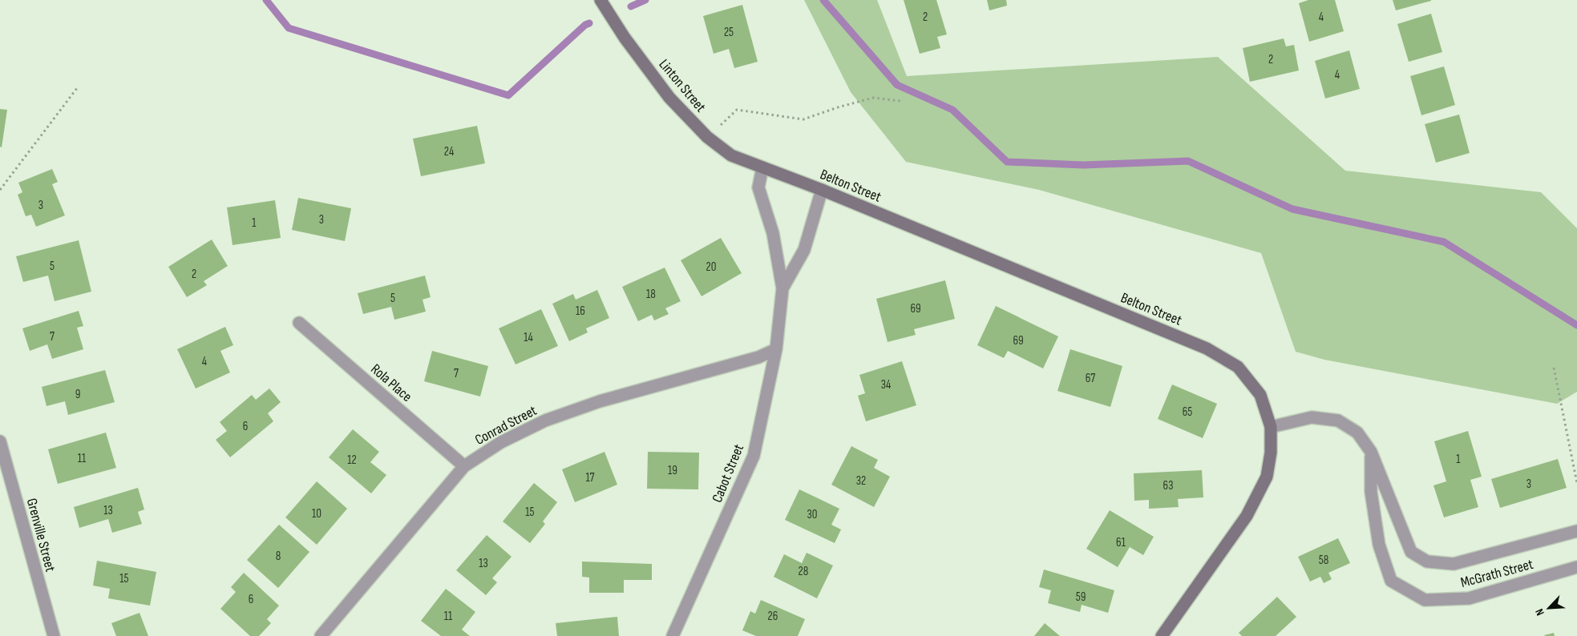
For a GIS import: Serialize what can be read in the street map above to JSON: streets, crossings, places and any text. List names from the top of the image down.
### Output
{
  "streets": {
    "street": [
      "Linton Street",
      "Belton Street",
      "Rola Place",
      "Conrad Street",
      "Cabot Street",
      "Grenville Street",
      "McGrath Street"
    ]
  },
  "crossings": [
    ["Linton Street", "Belton Street"],
    ["Linton Street", "Cabot Street"],
    ["Belton Street", "Cabot Street"],
    ["Belton Street", "McGrath Street"],
    ["Rola Place", "Conrad Street"],
    ["Conrad Street", "Cabot Street"]
  ],
  "house_numbers": [
    "2",
    "4",
    "25",
    "2",
    "4",
    "24",
    "3",
    "3",
    "1",
    "5",
    "20",
    "2",
    "18",
    "5",
    "69",
    "16",
    "7",
    "14",
    "69",
    "4",
    "7",
    "67",
    "34",
    "9",
    "65",
    "6",
    "11",
    "1",
    "12",
    "19",
    "17",
    "32",
    "3",
    "63",
    "13",
    "15",
    "10",
    "30",
    "61",
    "8",
    "58",
    "13",
    "28",
    "15",
    "59",
    "6",
    "11",
    "26"
  ],
  "north": "bottom left"
}
